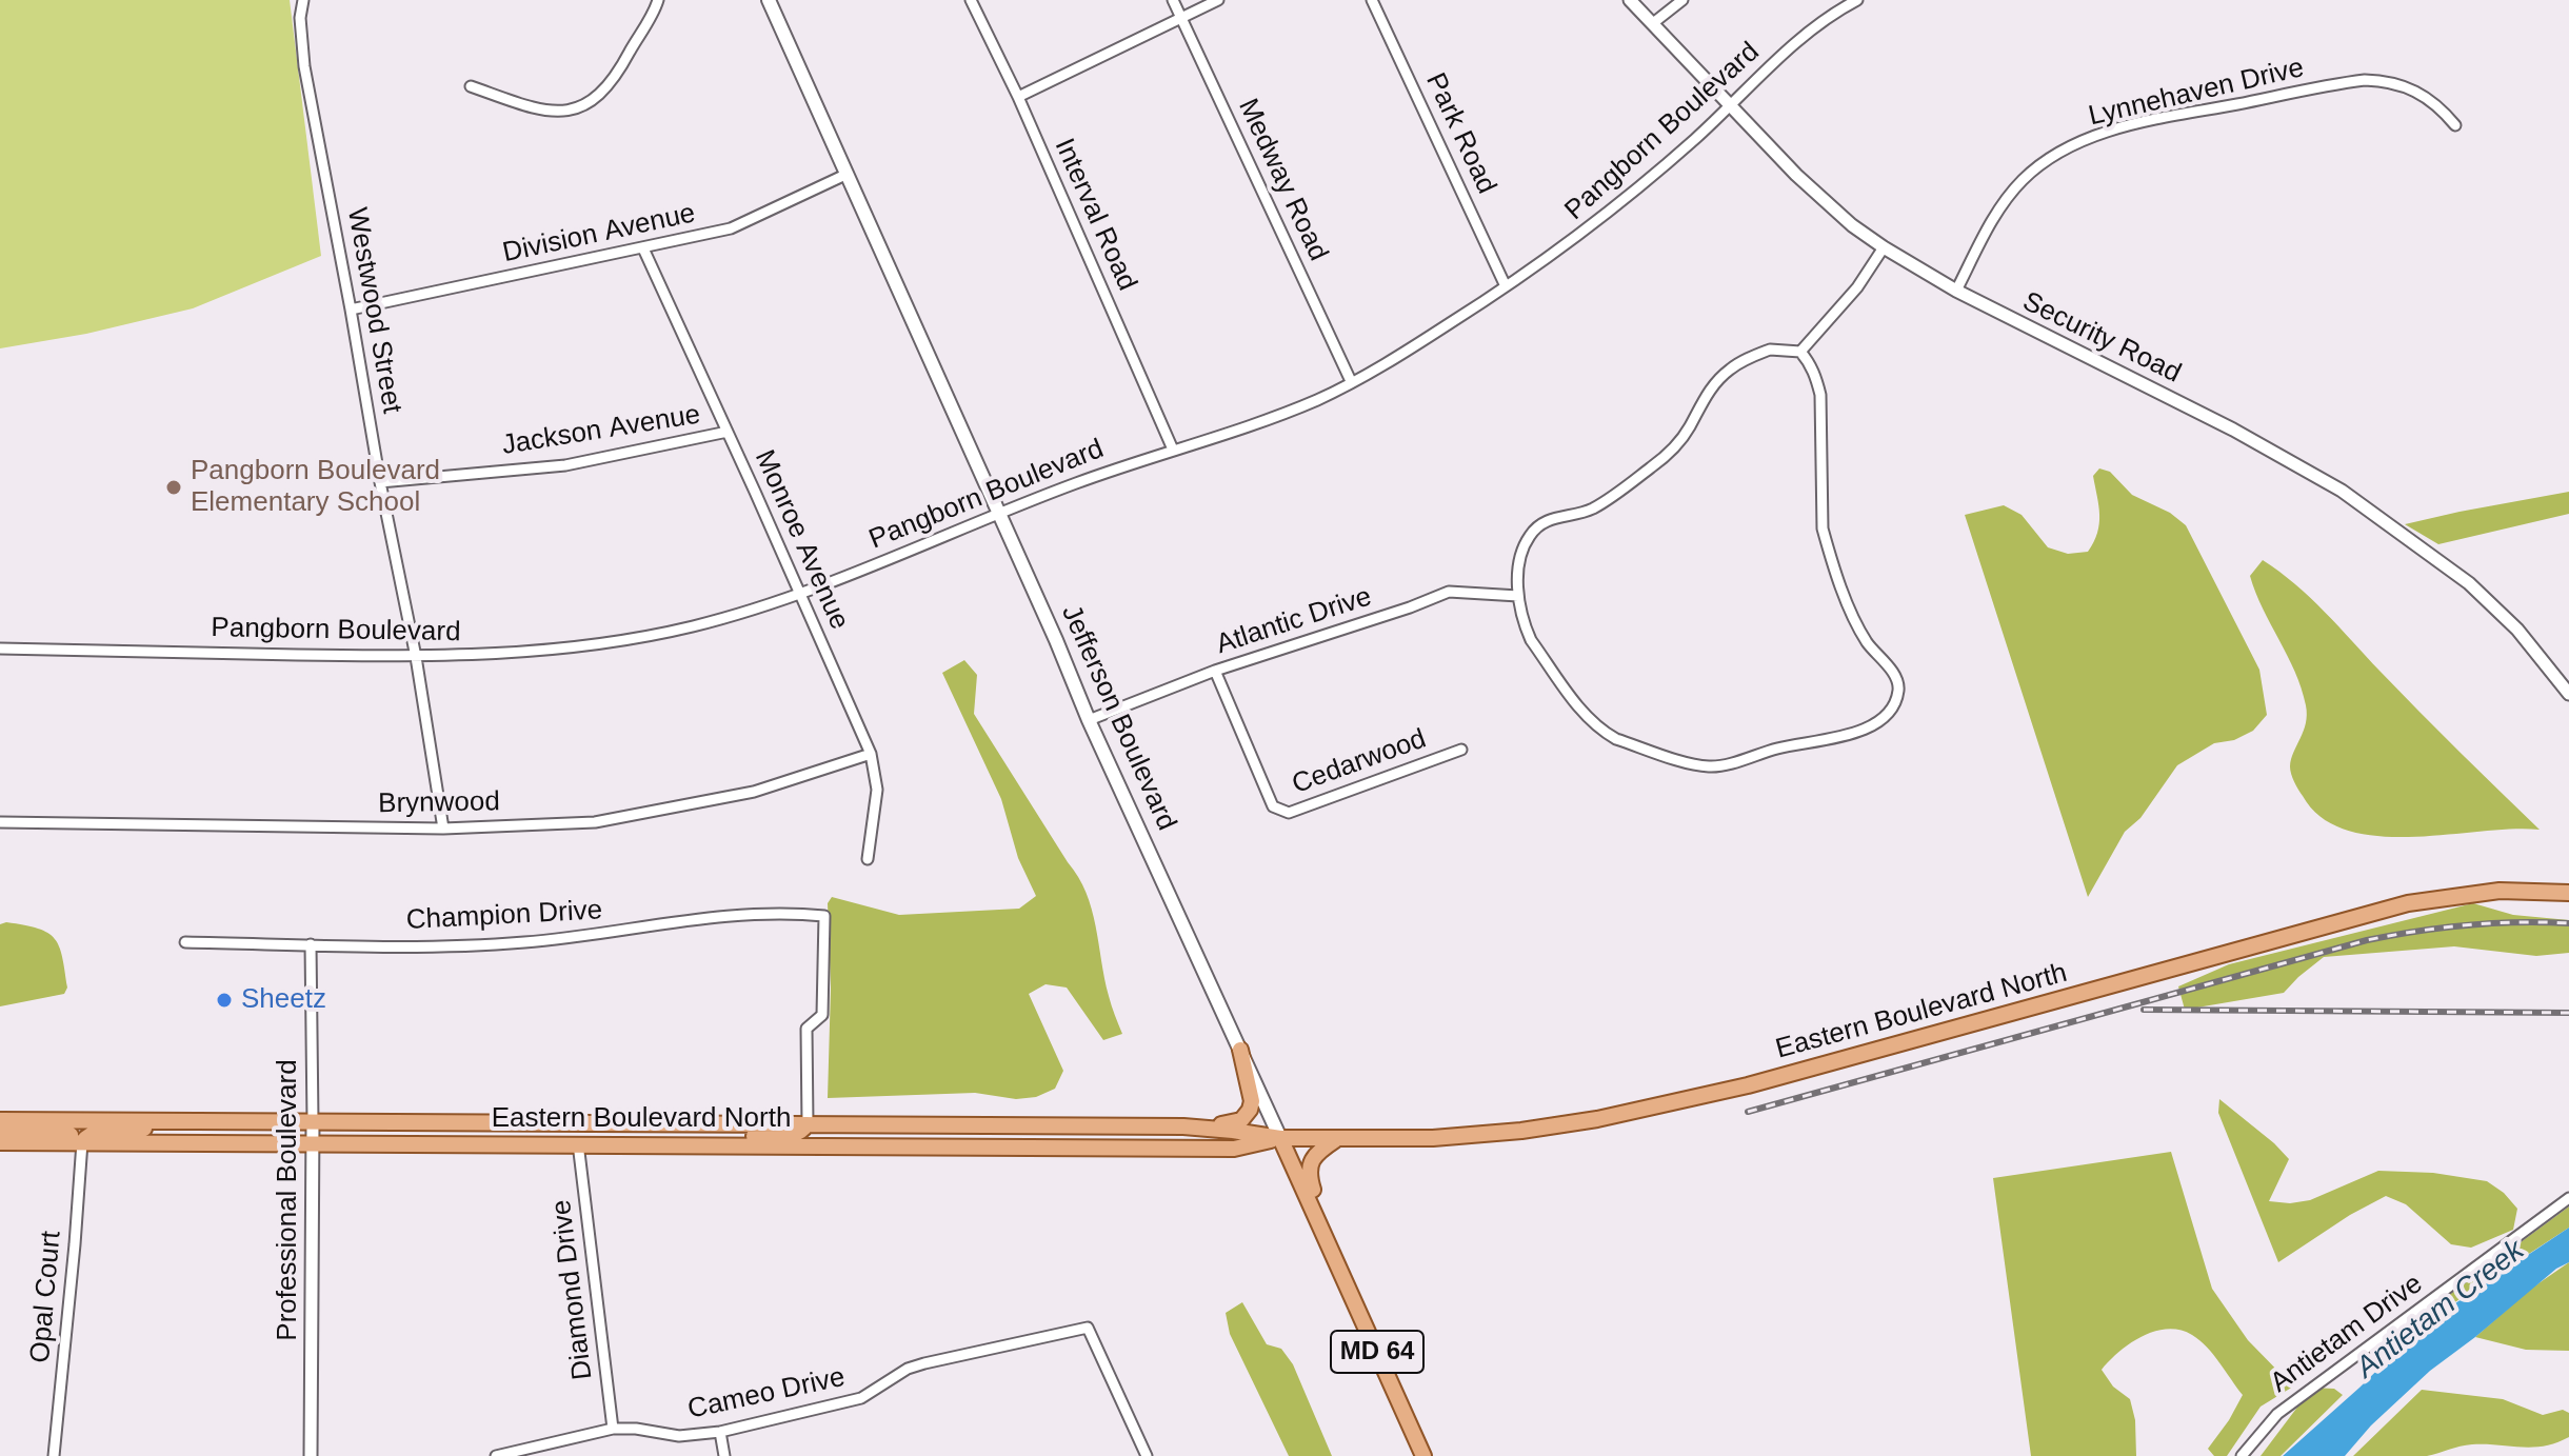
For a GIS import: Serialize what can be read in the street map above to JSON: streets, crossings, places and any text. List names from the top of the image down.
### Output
{
  "streets": {
    "main road": ["Jefferson Boulevard", "Eastern Boulevard North", "MD 64"],
    "street": [
      "Lynnehaven Drive",
      "Pangborn Boulevard",
      "Park Road",
      "Medway Road",
      "Interval Road",
      "Division Avenue",
      "Westwood Street",
      "Security Road",
      "Jackson Avenue",
      "Monroe Avenue",
      "Atlantic Drive",
      "Cedarwood",
      "Brynwood",
      "Champion Drive",
      "Professional Boulevard",
      "Diamond Drive",
      "Opal Court",
      "Antietam Drive",
      "Cameo Drive"
    ]
  },
  "crossings": [
    ["Lynnehaven Drive", "Security Road"],
    ["Pangborn Boulevard", "Park Road"],
    ["Pangborn Boulevard", "Medway Road"],
    ["Pangborn Boulevard", "Interval Road"],
    ["Pangborn Boulevard", "Westwood Street"],
    ["Pangborn Boulevard", "Security Road"],
    ["Pangborn Boulevard", "Monroe Avenue"],
    ["Pangborn Boulevard", "Jefferson Boulevard"],
    ["Division Avenue", "Westwood Street"],
    ["Division Avenue", "Monroe Avenue"],
    ["Division Avenue", "Jefferson Boulevard"],
    ["Westwood Street", "Jackson Avenue"],
    ["Westwood Street", "Brynwood"],
    ["Jackson Avenue", "Monroe Avenue"],
    ["Monroe Avenue", "Brynwood"],
    ["Atlantic Drive", "Jefferson Boulevard"],
    ["Atlantic Drive", "Cedarwood"],
    ["Jefferson Boulevard", "Eastern Boulevard North"],
    ["Champion Drive", "Eastern Boulevard North"],
    ["Champion Drive", "Professional Boulevard"],
    ["Eastern Boulevard North", "Professional Boulevard"],
    ["Eastern Boulevard North", "Diamond Drive"],
    ["Eastern Boulevard North", "Opal Court"],
    ["Diamond Drive", "Cameo Drive"]
  ],
  "water": ["Antietam Creek"],
  "places": ["Pangborn Boulevard Elementary School", "Sheetz"]
}
